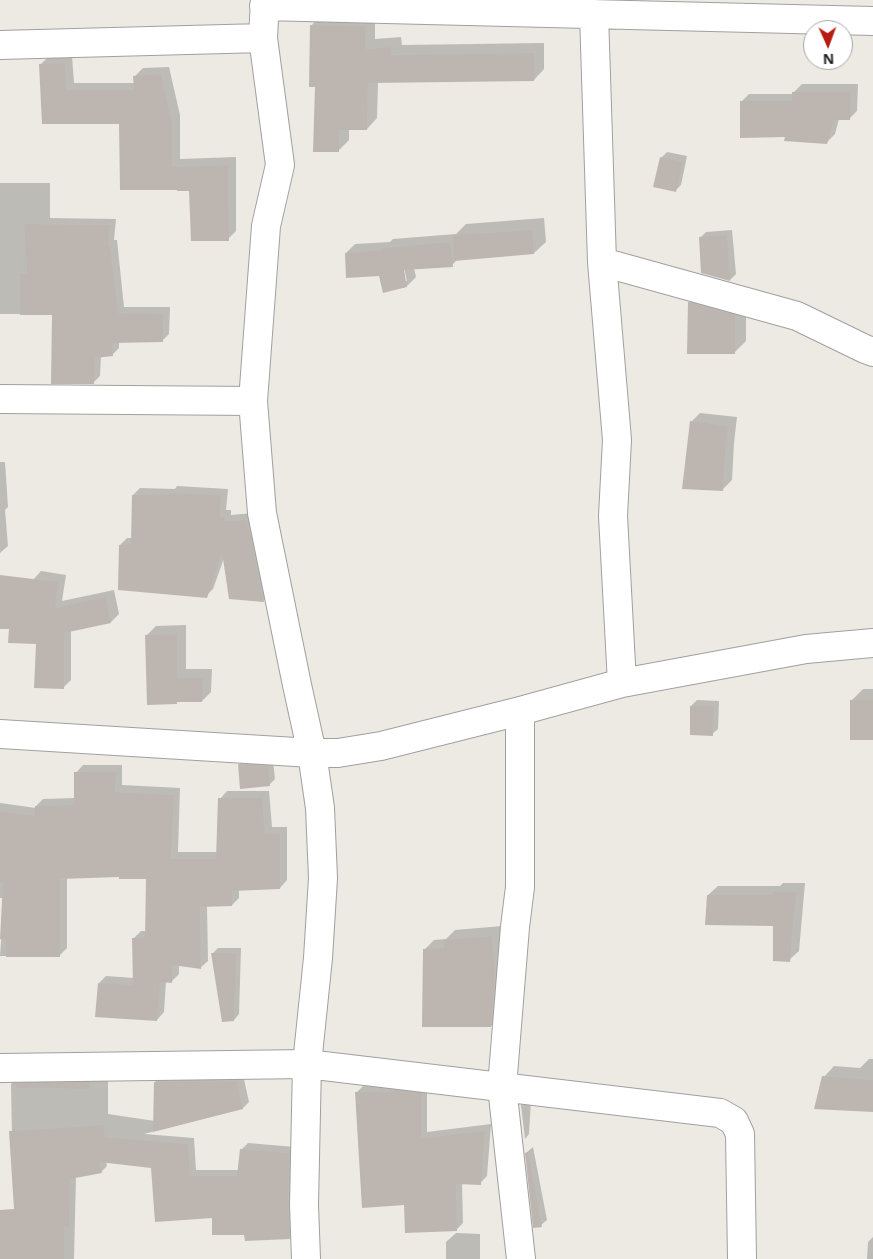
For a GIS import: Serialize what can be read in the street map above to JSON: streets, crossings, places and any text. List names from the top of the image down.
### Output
{
  "north": "bottom"
}
